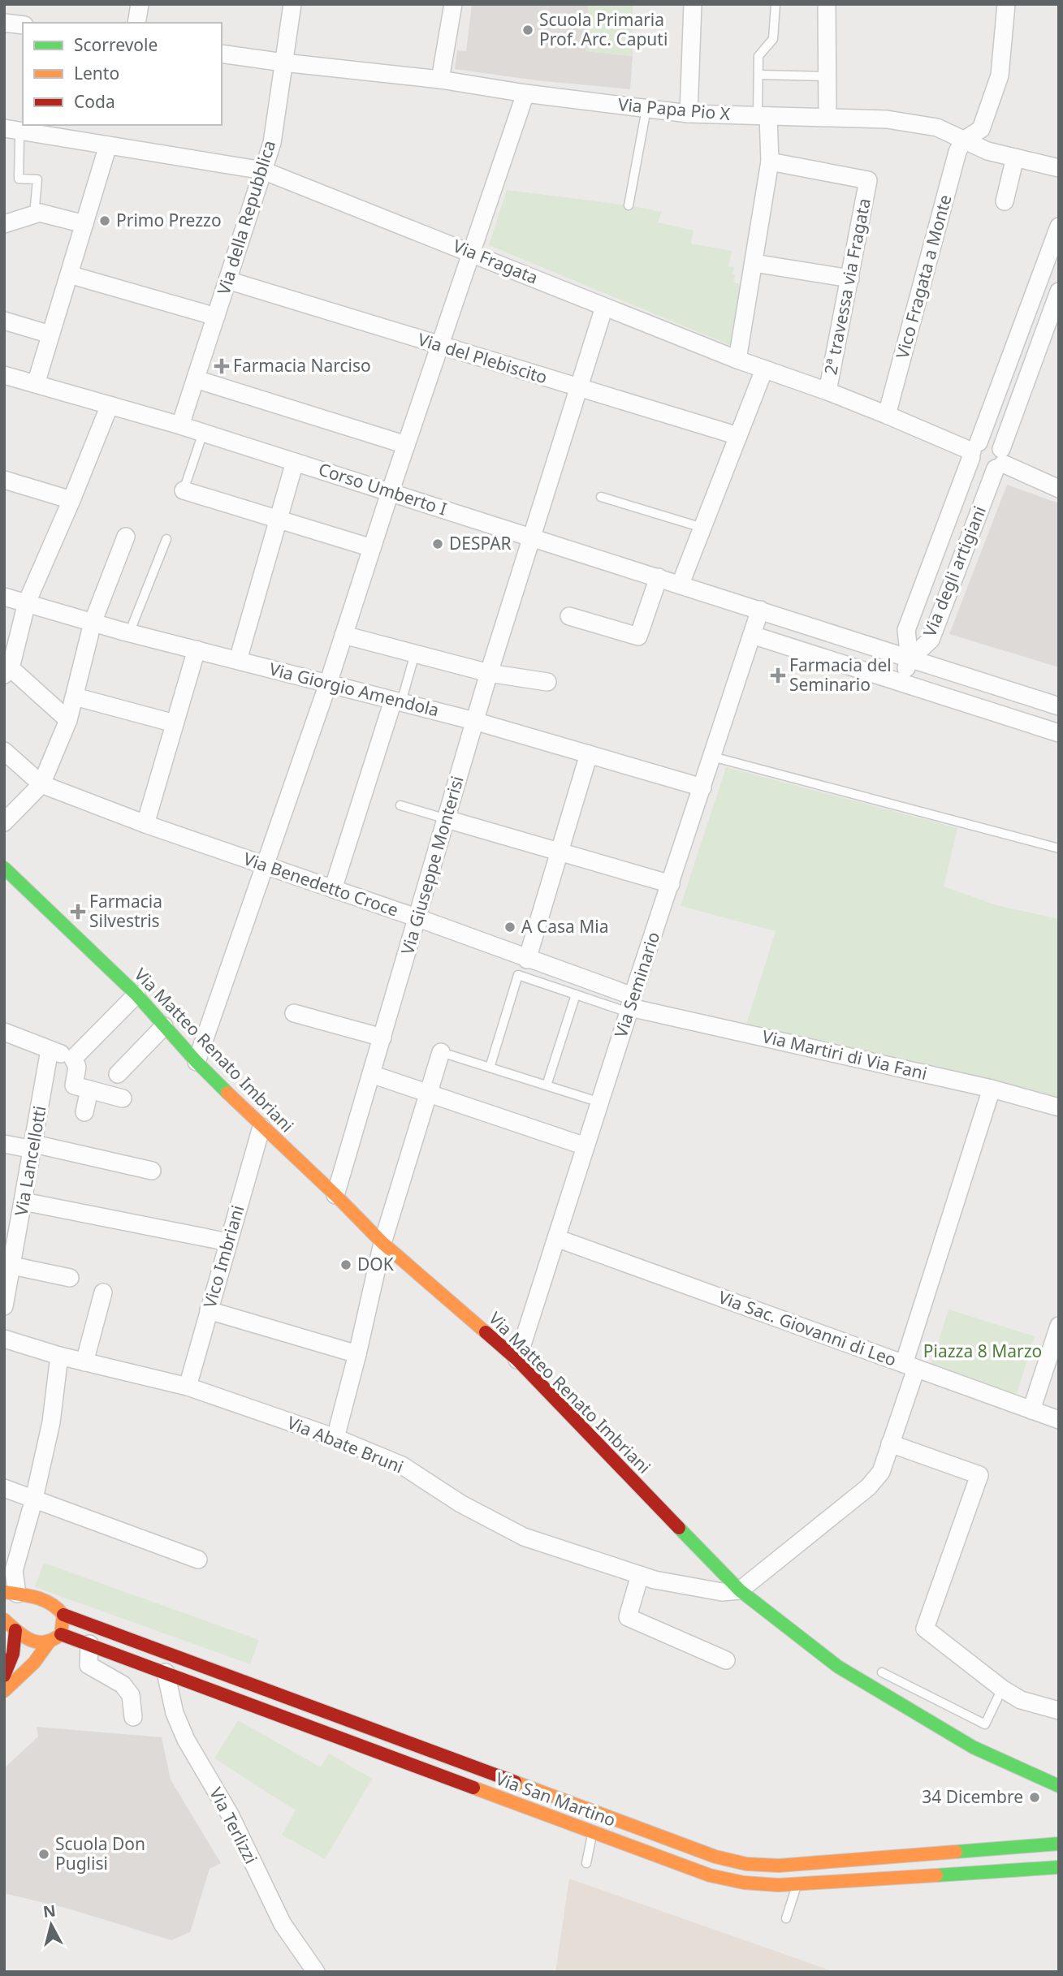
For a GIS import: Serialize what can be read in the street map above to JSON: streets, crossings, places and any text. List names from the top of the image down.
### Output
{
  "streets": {
    "main road": ["Via Matteo Renato Imbriani", "Via San Martino"],
    "street": [
      "Via Papa Pio X",
      "Via della Repubblica",
      "Via Fragata",
      "Vico Fragata a Monte",
      "2ª travessa via Fragata",
      "Via del Plebiscito",
      "Corso Umberto I",
      "Via degli artigiani",
      "Via Giorgio Amendola",
      "Via Giuseppe Monterisi",
      "Via Benedetto Croce",
      "Via Seminario",
      "Via Martiri di Via Fani",
      "Via Lancellotti",
      "Vico Imbriani",
      "Via Sac. Giovanni di Leo",
      "Via Abate Bruni",
      "Via Terlizzi"
    ]
  },
  "crossings": [
    ["Via Papa Pio X", "Via della Repubblica"],
    ["Via Papa Pio X", "Vico Fragata a Monte"],
    ["Via della Repubblica", "Via Fragata"],
    ["Via della Repubblica", "Via del Plebiscito"],
    ["Via della Repubblica", "Corso Umberto I"],
    ["Via Fragata", "Vico Fragata a Monte"],
    ["Via Fragata", "2ª travessa via Fragata"],
    ["Via Fragata", "Via degli artigiani"],
    ["Via Fragata", "Via Giuseppe Monterisi"],
    ["Via del Plebiscito", "Via Giuseppe Monterisi"],
    ["Corso Umberto I", "Via degli artigiani"],
    ["Corso Umberto I", "Via Giuseppe Monterisi"],
    ["Corso Umberto I", "Via Seminario"],
    ["Via Giorgio Amendola", "Via Giuseppe Monterisi"],
    ["Via Giorgio Amendola", "Via Seminario"],
    ["Via Giuseppe Monterisi", "Via Benedetto Croce"],
    ["Via Giuseppe Monterisi", "Via Matteo Renato Imbriani"],
    ["Via Benedetto Croce", "Via Seminario"],
    ["Via Benedetto Croce", "Via Martiri di Via Fani"],
    ["Via Seminario", "Via Matteo Renato Imbriani"],
    ["Via Seminario", "Via Martiri di Via Fani"],
    ["Via Seminario", "Via Sac. Giovanni di Leo"],
    ["Via Matteo Renato Imbriani", "Vico Imbriani"],
    ["Via Matteo Renato Imbriani", "Via Abate Bruni"],
    ["Vico Imbriani", "Via Abate Bruni"],
    ["Via San Martino", "Via Terlizzi"]
  ],
  "parks": ["Piazza 8 Marzo"],
  "places": {
    "other": [
      "Scuola Primaria Prof. Arc. Caputi",
      "Primo Prezzo",
      "DESPAR",
      "A Casa Mia",
      "DOK",
      "34 Dicembre",
      "Scuola Don Puglisi"
    ],
    "health": ["Farmacia Narciso", "Farmacia del Seminario", "Farmacia Silvestris"]
  },
  "legend": ["Scorrevole", "Lento", "Coda"],
  "north": "top"
}
